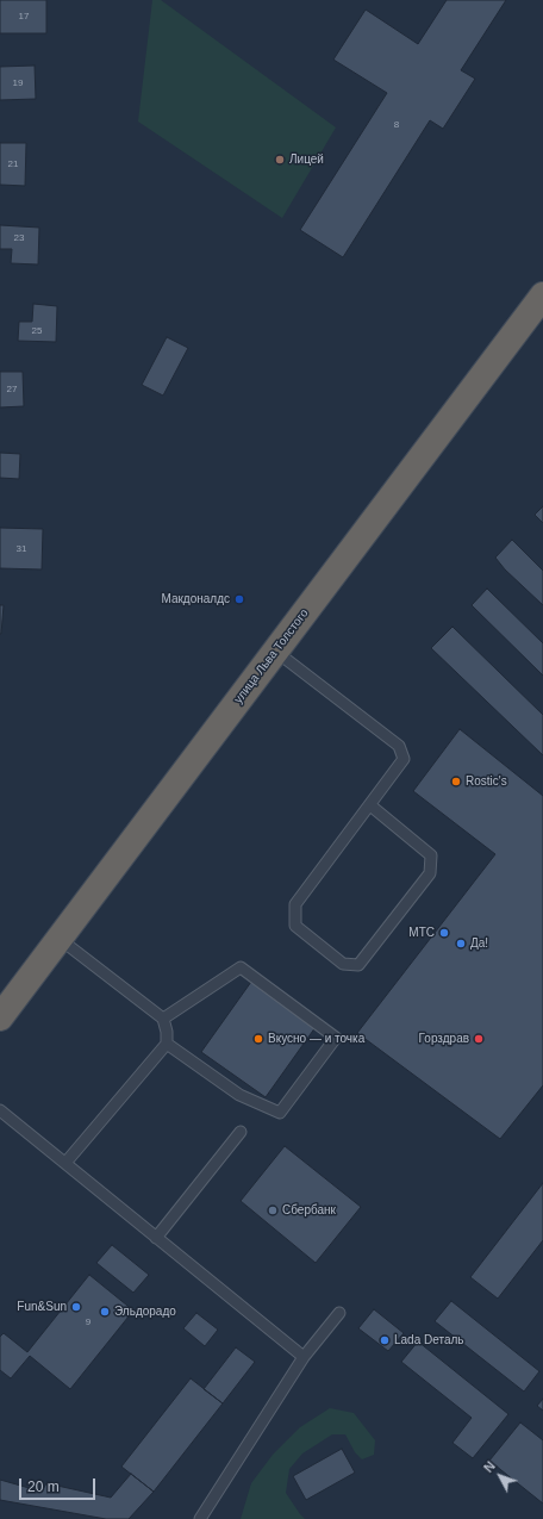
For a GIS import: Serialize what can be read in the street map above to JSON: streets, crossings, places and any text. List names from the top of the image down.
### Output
{
  "streets": {
    "highway": ["улица Льва Толстого"]
  },
  "places": [
    "Лицей",
    "Макдоналдс",
    "Rostic's",
    "МТС",
    "Да!",
    "Вкусно — и точка",
    "Горздрав",
    "Сбербанк",
    "Fun&Sun",
    "Эльдорадо",
    "Lada Dеталь"
  ],
  "house_numbers": [
    "17",
    "19",
    "8",
    "21",
    "23",
    "25",
    "27",
    "31",
    "9"
  ],
  "scale_bar": "20 m",
  "north": "top left"
}
